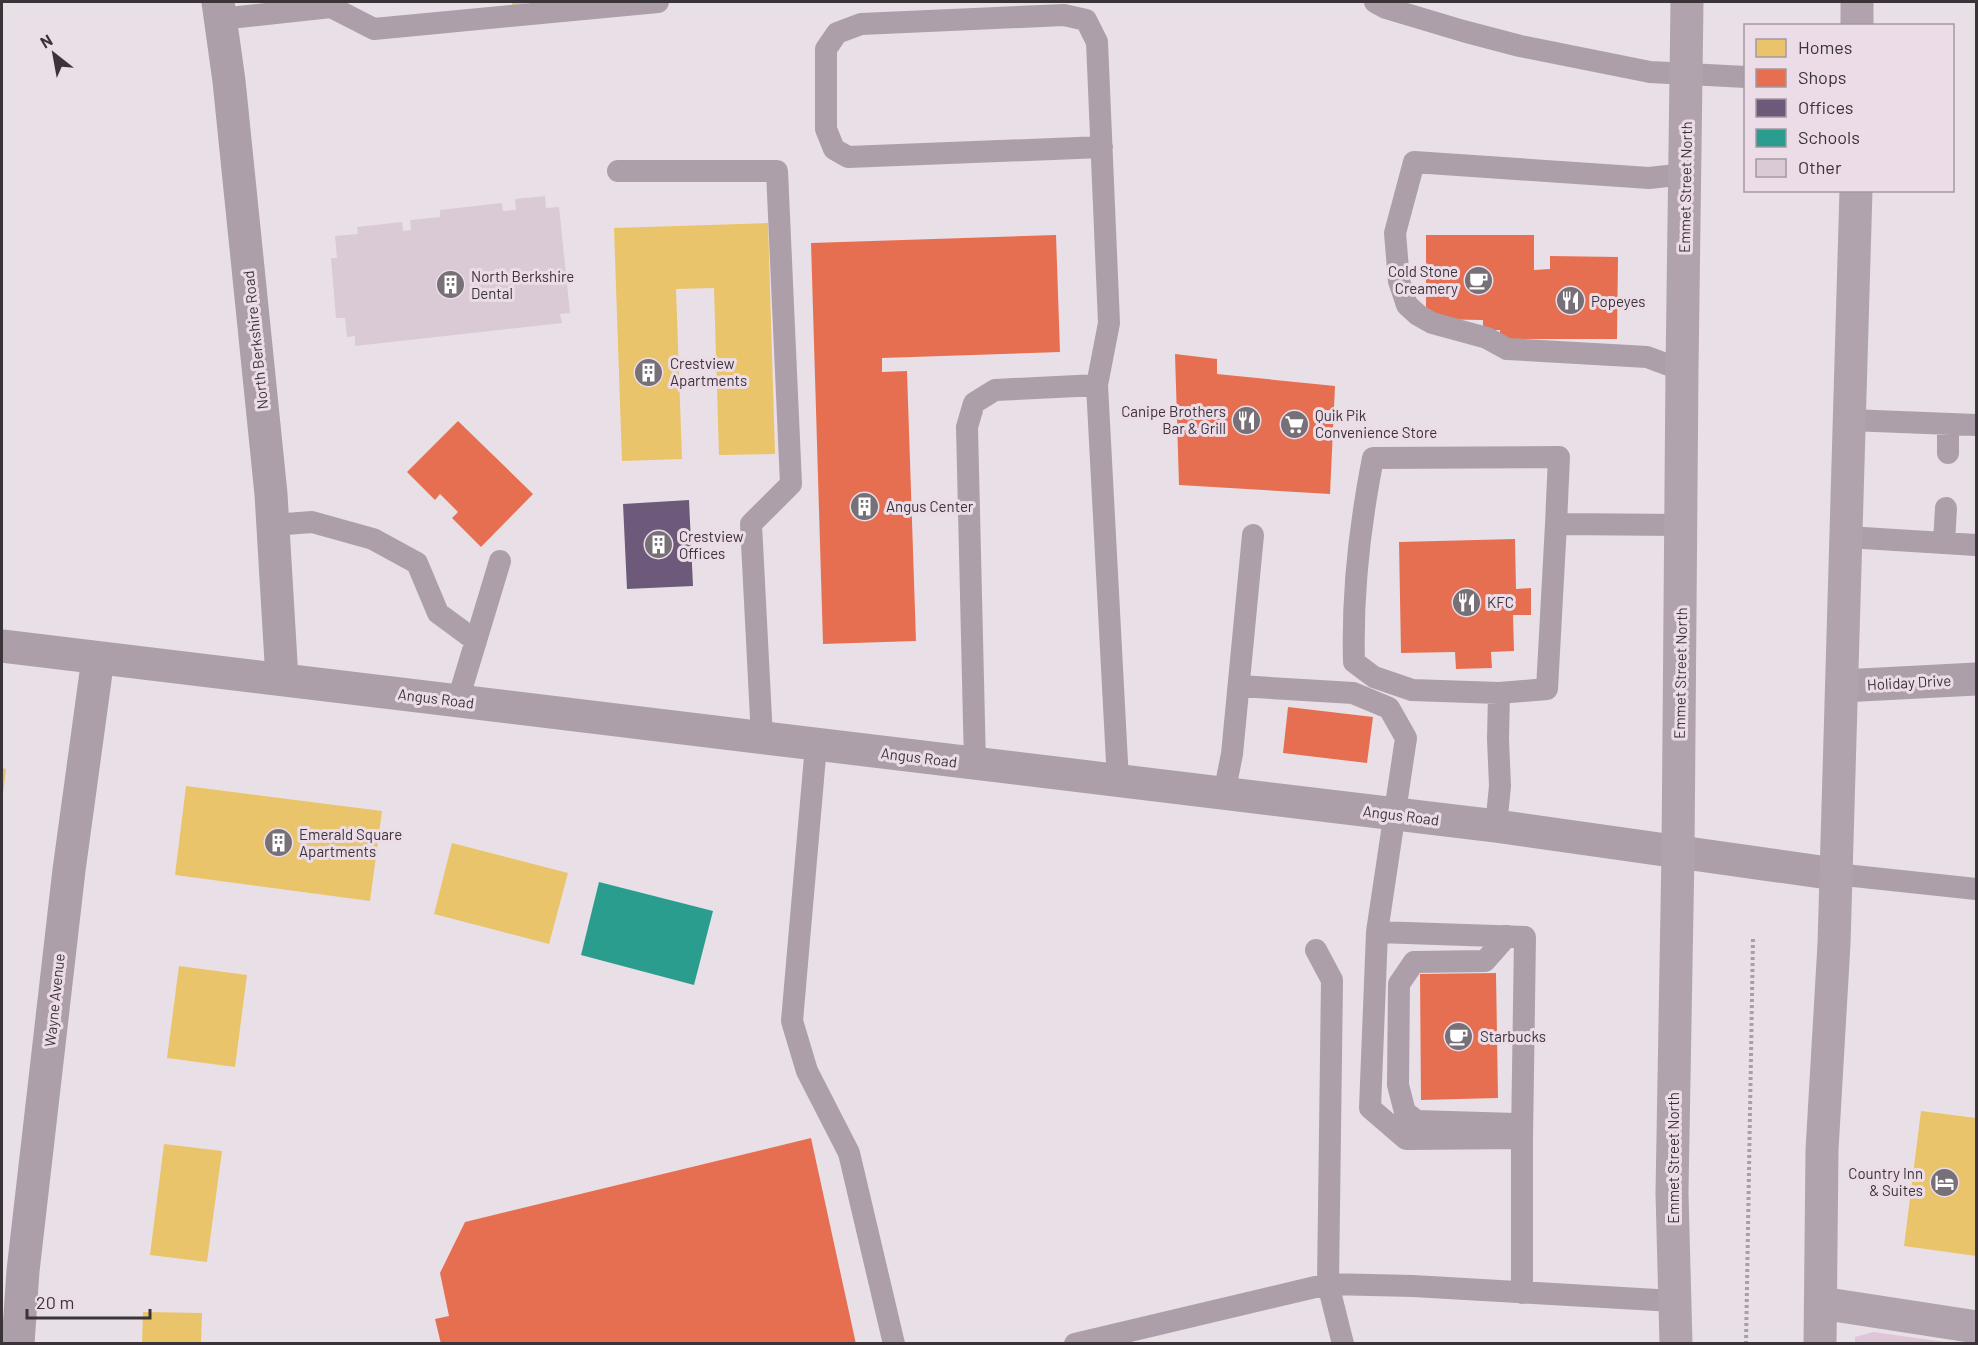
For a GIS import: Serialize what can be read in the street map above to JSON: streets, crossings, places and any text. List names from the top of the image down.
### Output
{
  "streets": {
    "highway": ["Emmet Street North"],
    "street": [
      "North Berkshire Road",
      "Holiday Drive",
      "Angus Road",
      "Wayne Avenue"
    ]
  },
  "crossings": [
    ["Emmet Street North", "Angus Road"],
    ["North Berkshire Road", "Angus Road"],
    ["Angus Road", "Wayne Avenue"]
  ],
  "places": {
    "cafe": ["Cold Stone Creamery", "Starbucks"],
    "building": [
      "North Berkshire Dental",
      "Crestview Apartments",
      "Angus Center",
      "Crestview Offices",
      "Emerald Square Apartments"
    ],
    "restaurant": ["Popeyes", "Canipe Brothers Bar & Grill", "KFC"],
    "supermarket": ["Quik Pik Convenience Store"],
    "hotel": ["Country Inn & Suites"]
  },
  "legend": [
    "Homes",
    "Shops",
    "Offices",
    "Schools",
    "Other"
  ],
  "scale_bar": "20 m",
  "north": "top left"
}
